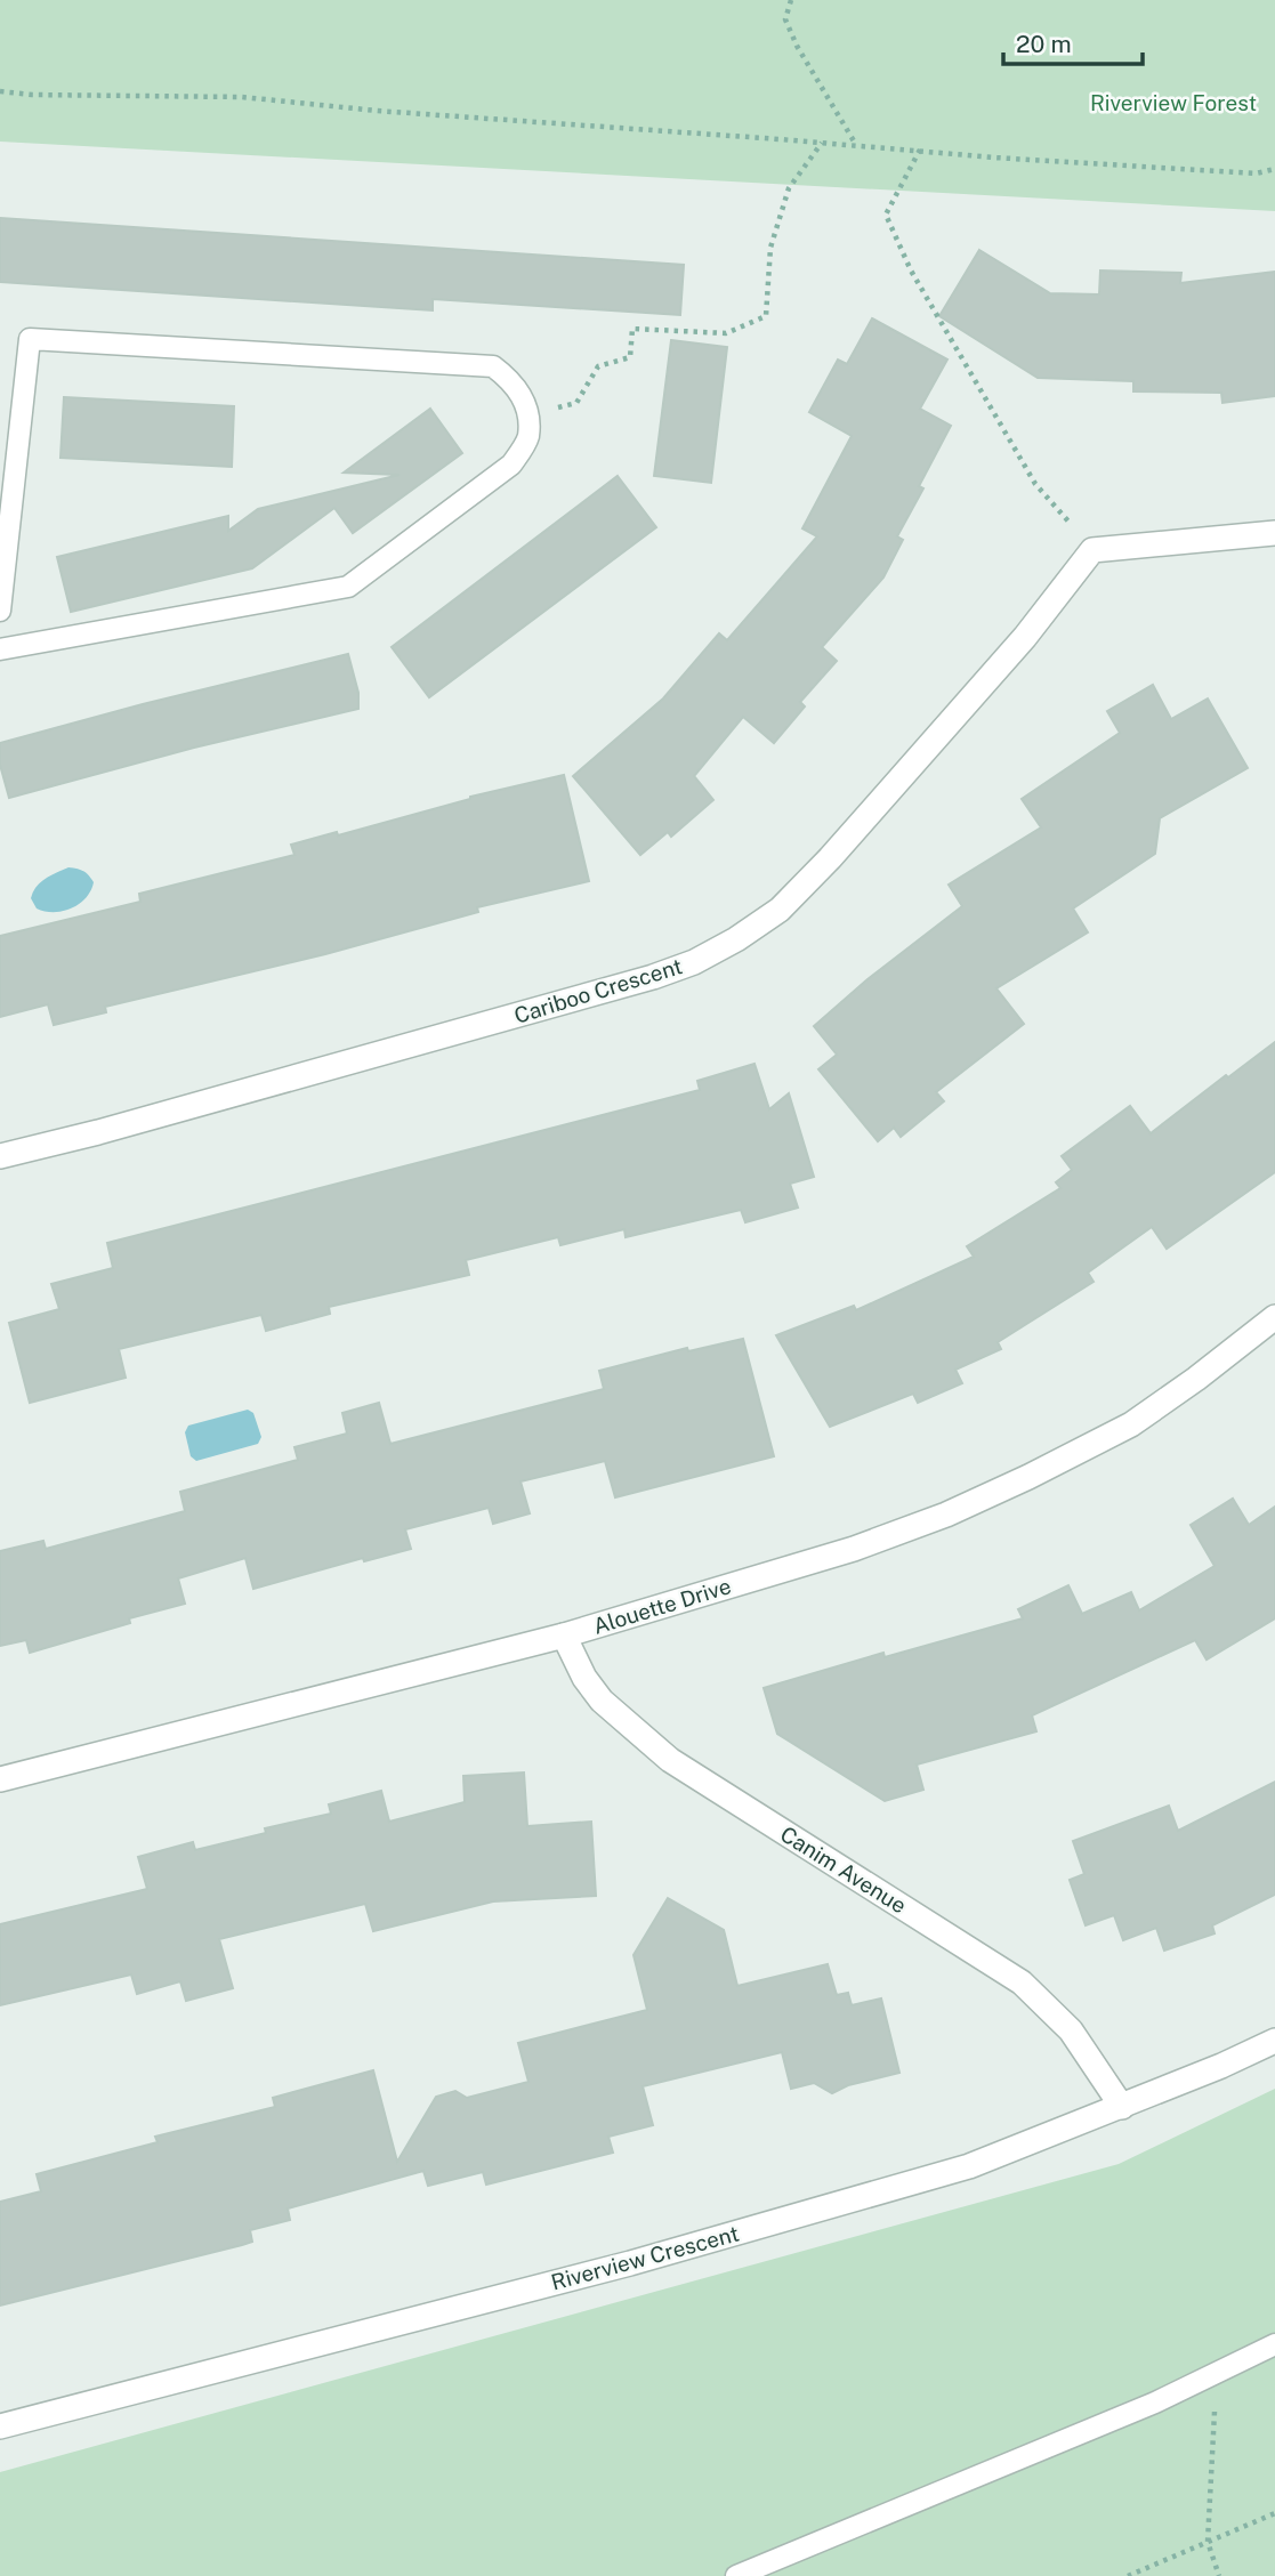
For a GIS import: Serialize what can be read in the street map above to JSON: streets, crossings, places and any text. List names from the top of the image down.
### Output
{
  "streets": {
    "street": [
      "Cariboo Crescent",
      "Alouette Drive",
      "Canim Avenue",
      "Riverview Crescent"
    ]
  },
  "crossings": [
    ["Alouette Drive", "Canim Avenue"],
    ["Canim Avenue", "Riverview Crescent"]
  ],
  "parks": ["Riverview Forest"],
  "scale_bar": "20 m"
}
